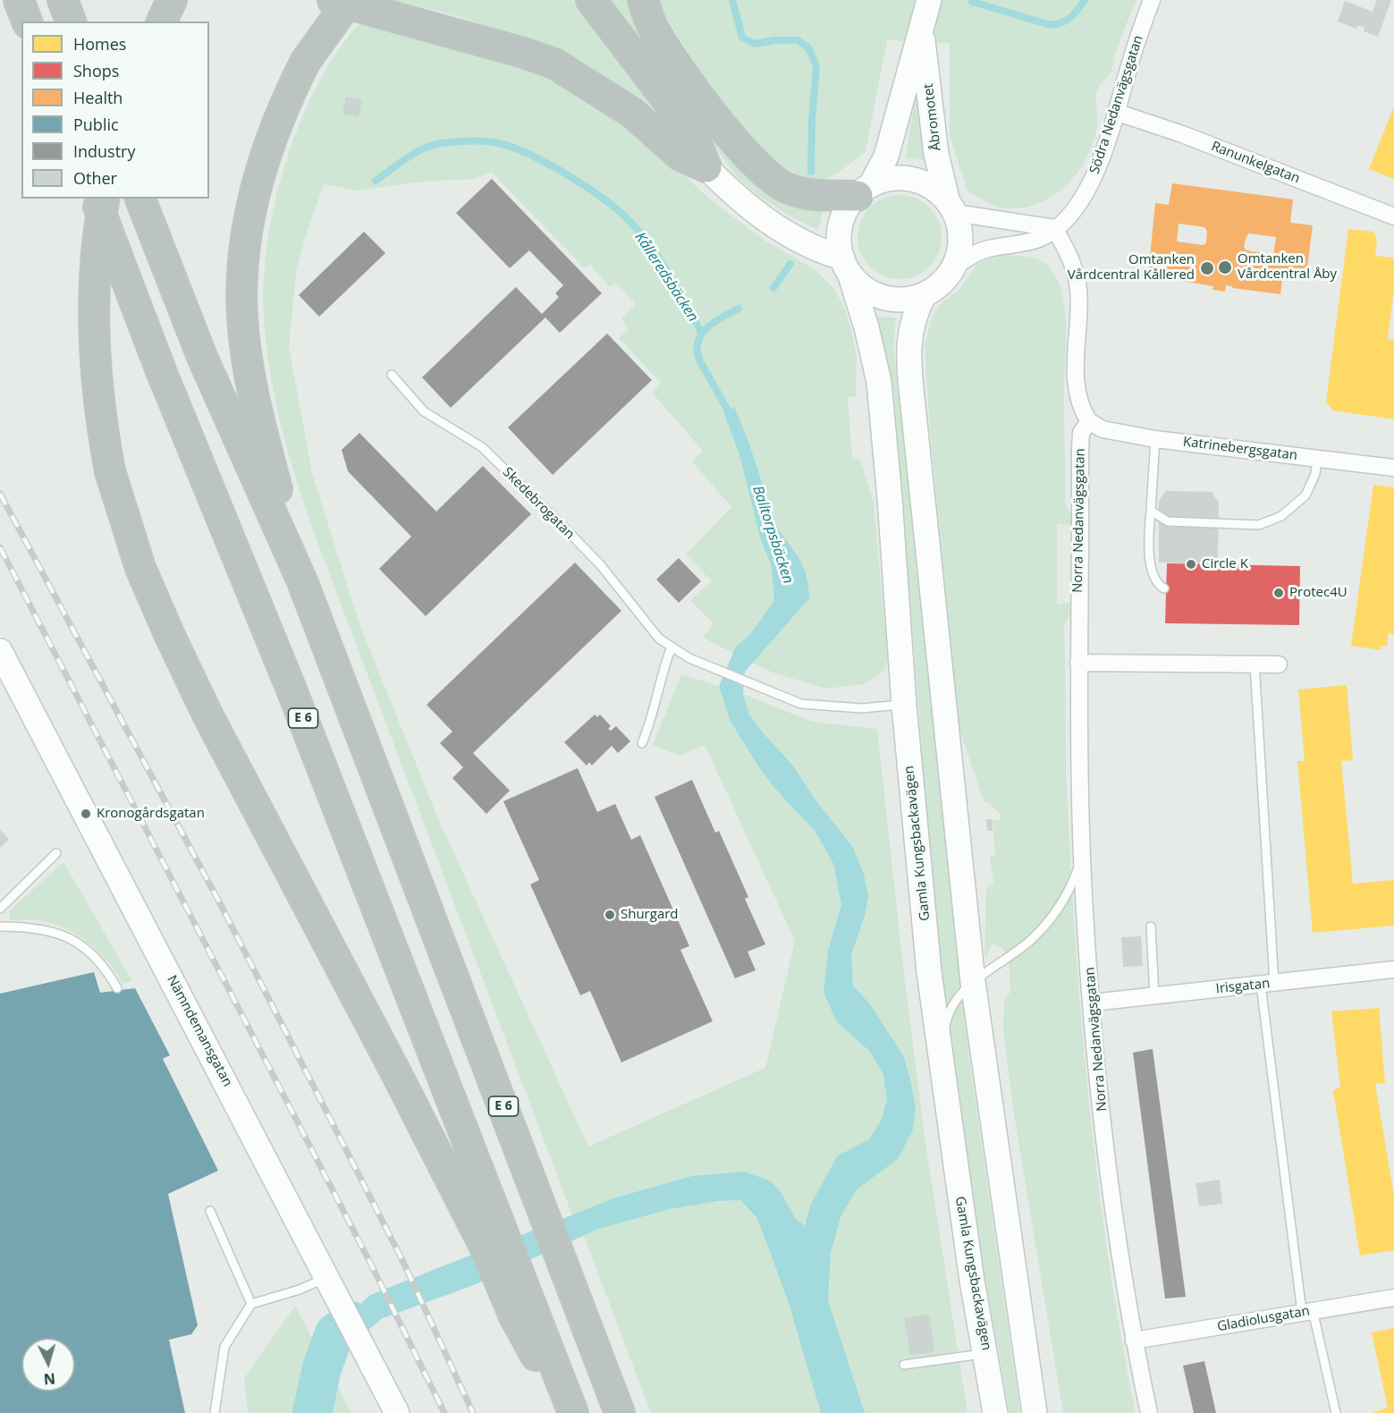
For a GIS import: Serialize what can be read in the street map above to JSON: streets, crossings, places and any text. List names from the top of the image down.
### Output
{
  "streets": {
    "highway": ["E 6"],
    "main road": ["Åbromotet", "Gamla Kungsbackavägen", "Nämndemansgatan"],
    "street": [
      "Södra Nedanvägsgatan",
      "Ranunkelgatan",
      "Katrinebergsgatan",
      "Norra Nedanvägsgatan",
      "Irisgatan",
      "Gladiolusgatan"
    ],
    "lane": ["Skedebrogatan"]
  },
  "crossings": [
    ["Södra Nedanvägsgatan", "Åbromotet"],
    ["Södra Nedanvägsgatan", "Ranunkelgatan"],
    ["Södra Nedanvägsgatan", "Gamla Kungsbackavägen"],
    ["Åbromotet", "Gamla Kungsbackavägen"],
    ["Katrinebergsgatan", "Norra Nedanvägsgatan"],
    ["Skedebrogatan", "Gamla Kungsbackavägen"],
    ["Norra Nedanvägsgatan", "Irisgatan"],
    ["Norra Nedanvägsgatan", "Gladiolusgatan"]
  ],
  "water": ["Kålleredsbäcken", "Balltorpsbäcken"],
  "places": [
    "Omtanken Vårdcentral Åby",
    "Omtanken Vårdcentral Kållered",
    "Circle K",
    "Protec4U",
    "Kronogårdsgatan",
    "Shurgard"
  ],
  "legend": [
    "Homes",
    "Shops",
    "Health",
    "Public",
    "Industry",
    "Other"
  ],
  "north": "bottom"
}
